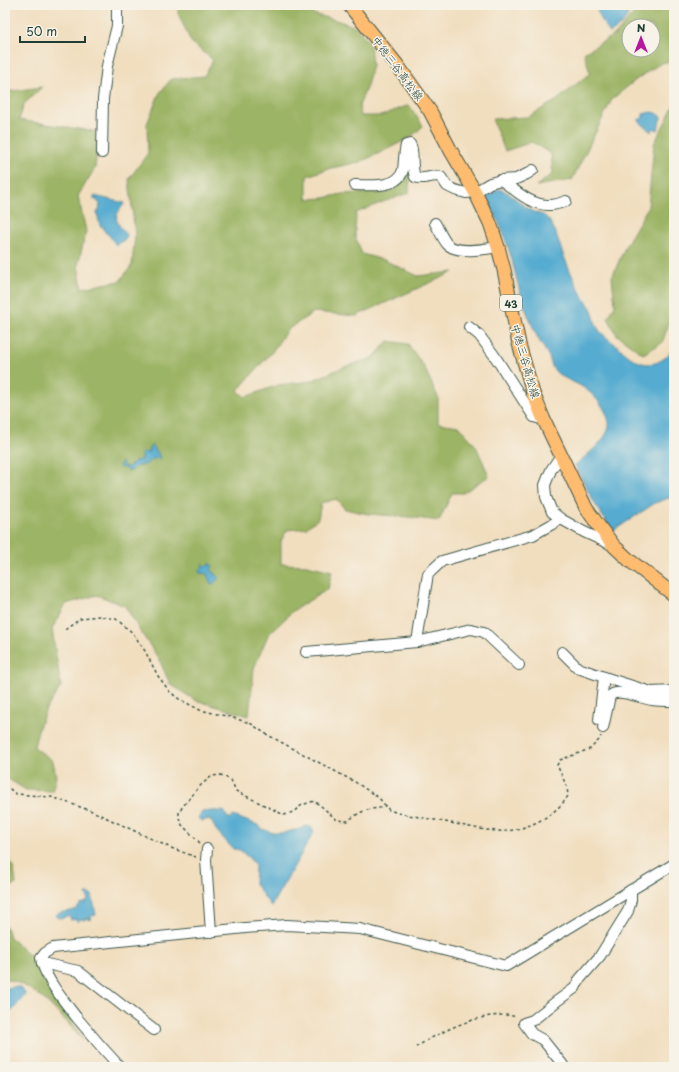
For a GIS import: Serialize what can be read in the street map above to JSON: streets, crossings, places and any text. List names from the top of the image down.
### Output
{
  "streets": {
    "main road": ["中徳三谷高松線", "43"]
  },
  "scale_bar": "50 m",
  "north": "top"
}
